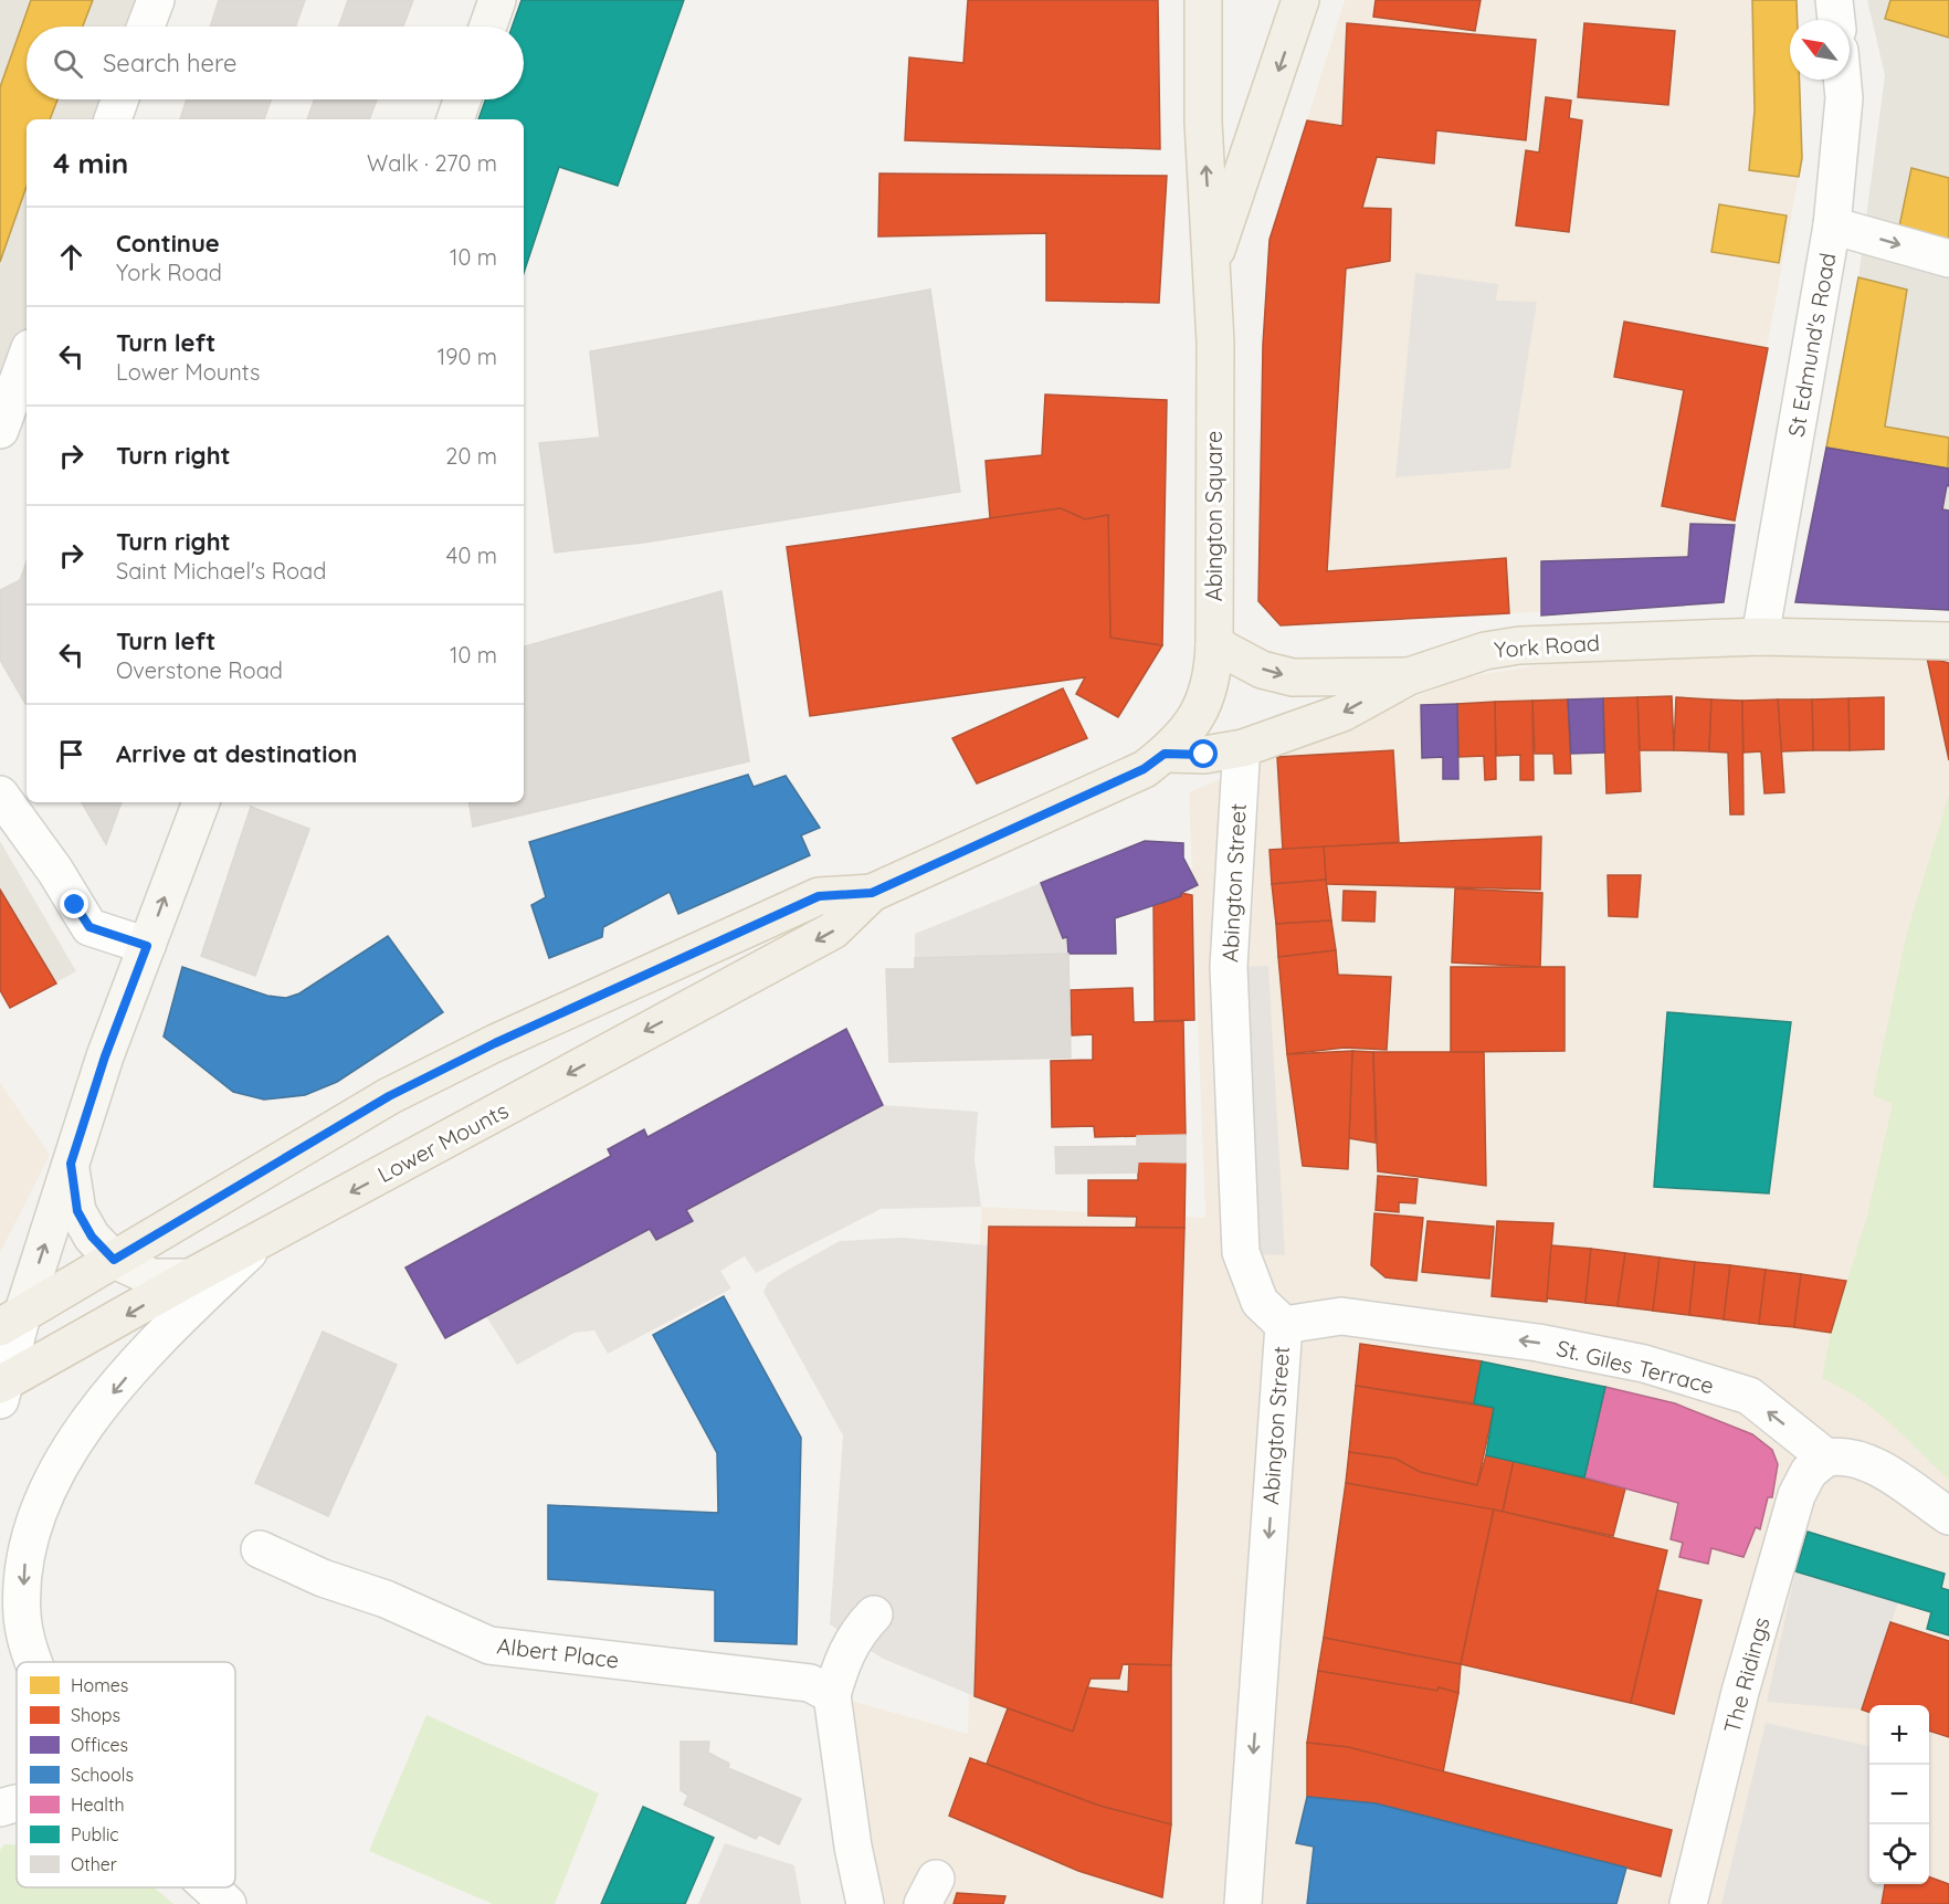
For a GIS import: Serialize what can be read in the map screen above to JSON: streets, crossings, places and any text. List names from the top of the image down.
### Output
{
  "streets": {
    "main road": ["Abington Square", "York Road", "Lower Mounts"],
    "street": [
      "St Edmund's Road",
      "Abington Street",
      "St. Giles Terrace",
      "Albert Place",
      "The Ridings"
    ]
  },
  "crossings": [
    ["St Edmund's Road", "York Road"],
    ["Abington Square", "York Road"],
    ["Abington Square", "Lower Mounts"],
    ["York Road", "Lower Mounts"],
    ["Abington Street", "St. Giles Terrace"],
    ["St. Giles Terrace", "The Ridings"]
  ],
  "one_way": ["Abington Street", "St. Giles Terrace"],
  "legend": [
    "Homes",
    "Shops",
    "Offices",
    "Schools",
    "Health",
    "Public",
    "Other"
  ],
  "north": "top left",
  "page": {
    "search": "Search here",
    "heading": ["4 min", "Walk · 270 m"],
    "list": [
      ["Continue", "York Road", "10 m"],
      ["Turn left", "Lower Mounts", "190 m"],
      ["Turn right", "20 m"],
      ["Turn right", "Saint Michael's Road", "40 m"],
      ["Turn left", "Overstone Road", "10 m"],
      "Arrive at destination"
    ],
    "map_buttons": ["+", "−"]
  }
}
